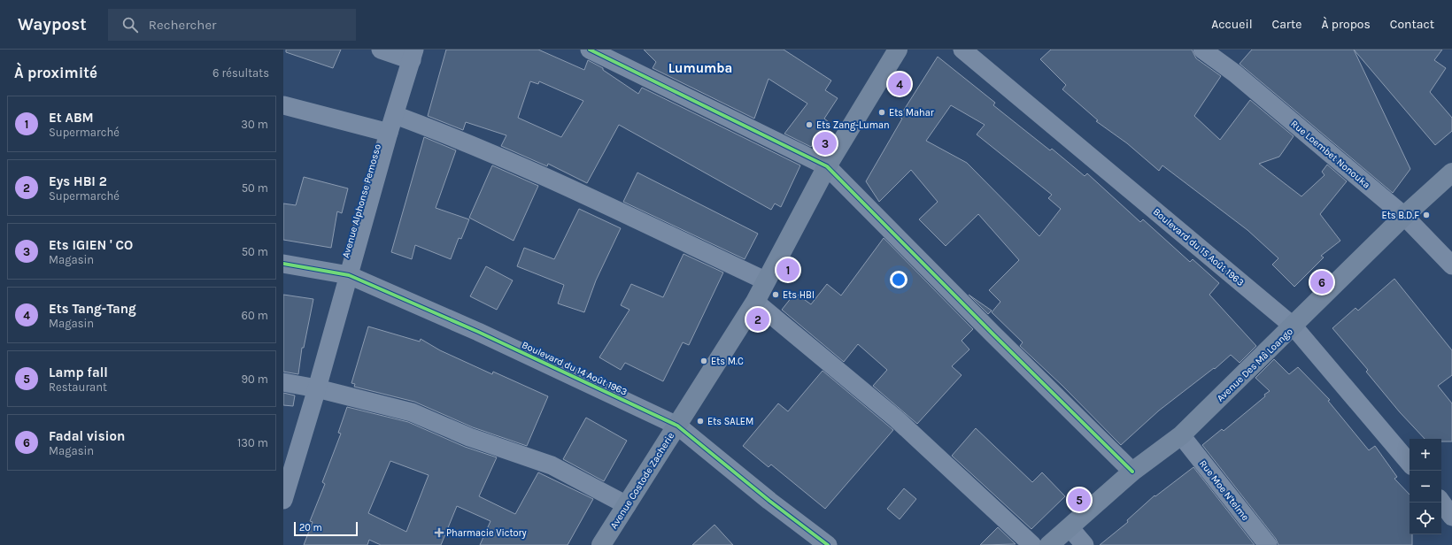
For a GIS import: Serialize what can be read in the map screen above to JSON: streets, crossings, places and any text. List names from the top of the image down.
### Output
{
  "streets": {
    "street": [
      "Rue Loembet Nonouka",
      "Avenue Alphonse Pemosso",
      "Boulevard du 15 Août 1963",
      "Avenue Des Mâ Loango",
      "Boulevard du 14 Août 1963",
      "Avenue Costode Zacherie",
      "Rue Moe N'telme"
    ]
  },
  "crossings": [
    ["Rue Loembet Nonouka", "Avenue Des Mâ Loango"],
    ["Avenue Alphonse Pemosso", "Boulevard du 14 Août 1963"],
    ["Boulevard du 15 Août 1963", "Avenue Des Mâ Loango"],
    ["Avenue Des Mâ Loango", "Rue Moe N'telme"],
    ["Boulevard du 14 Août 1963", "Avenue Costode Zacherie"]
  ],
  "districts": ["Lumumba"],
  "places": {
    "other": [
      "Ets Mahar",
      "Ets Zang-Luman",
      "Ets B.D.F",
      "Ets HBI",
      "Ets M.C",
      "Ets SALEM"
    ],
    "health": ["Pharmacie Victory"]
  },
  "scale_bar": "20 m",
  "page": {
    "header": "Waypost",
    "search": "Rechercher",
    "nav": [
      "Accueil",
      "Carte",
      "À propos",
      "Contact"
    ],
    "heading": ["À proximité", "6 résultats"],
    "pins": [
      "4",
      "3",
      "1",
      "6",
      "2",
      "5"
    ],
    "list": [
      {
        "mark": "1",
        "name": "Et ABM",
        "note": "Supermarché",
        "value": "30 m"
      },
      {
        "mark": "2",
        "name": "Eys HBI 2",
        "note": "Supermarché",
        "value": "50 m"
      },
      {
        "mark": "3",
        "name": "Ets IGIEN ' CO",
        "note": "Magasin",
        "value": "50 m"
      },
      {
        "mark": "4",
        "name": "Ets Tang-Tang",
        "note": "Magasin",
        "value": "60 m"
      },
      {
        "mark": "5",
        "name": "Lamp fall",
        "note": "Restaurant",
        "value": "90 m"
      },
      {
        "mark": "6",
        "name": "Fadal vision",
        "note": "Magasin",
        "value": "130 m"
      }
    ],
    "map_buttons": ["+", "−"],
    "scale": "20 m"
  }
}
